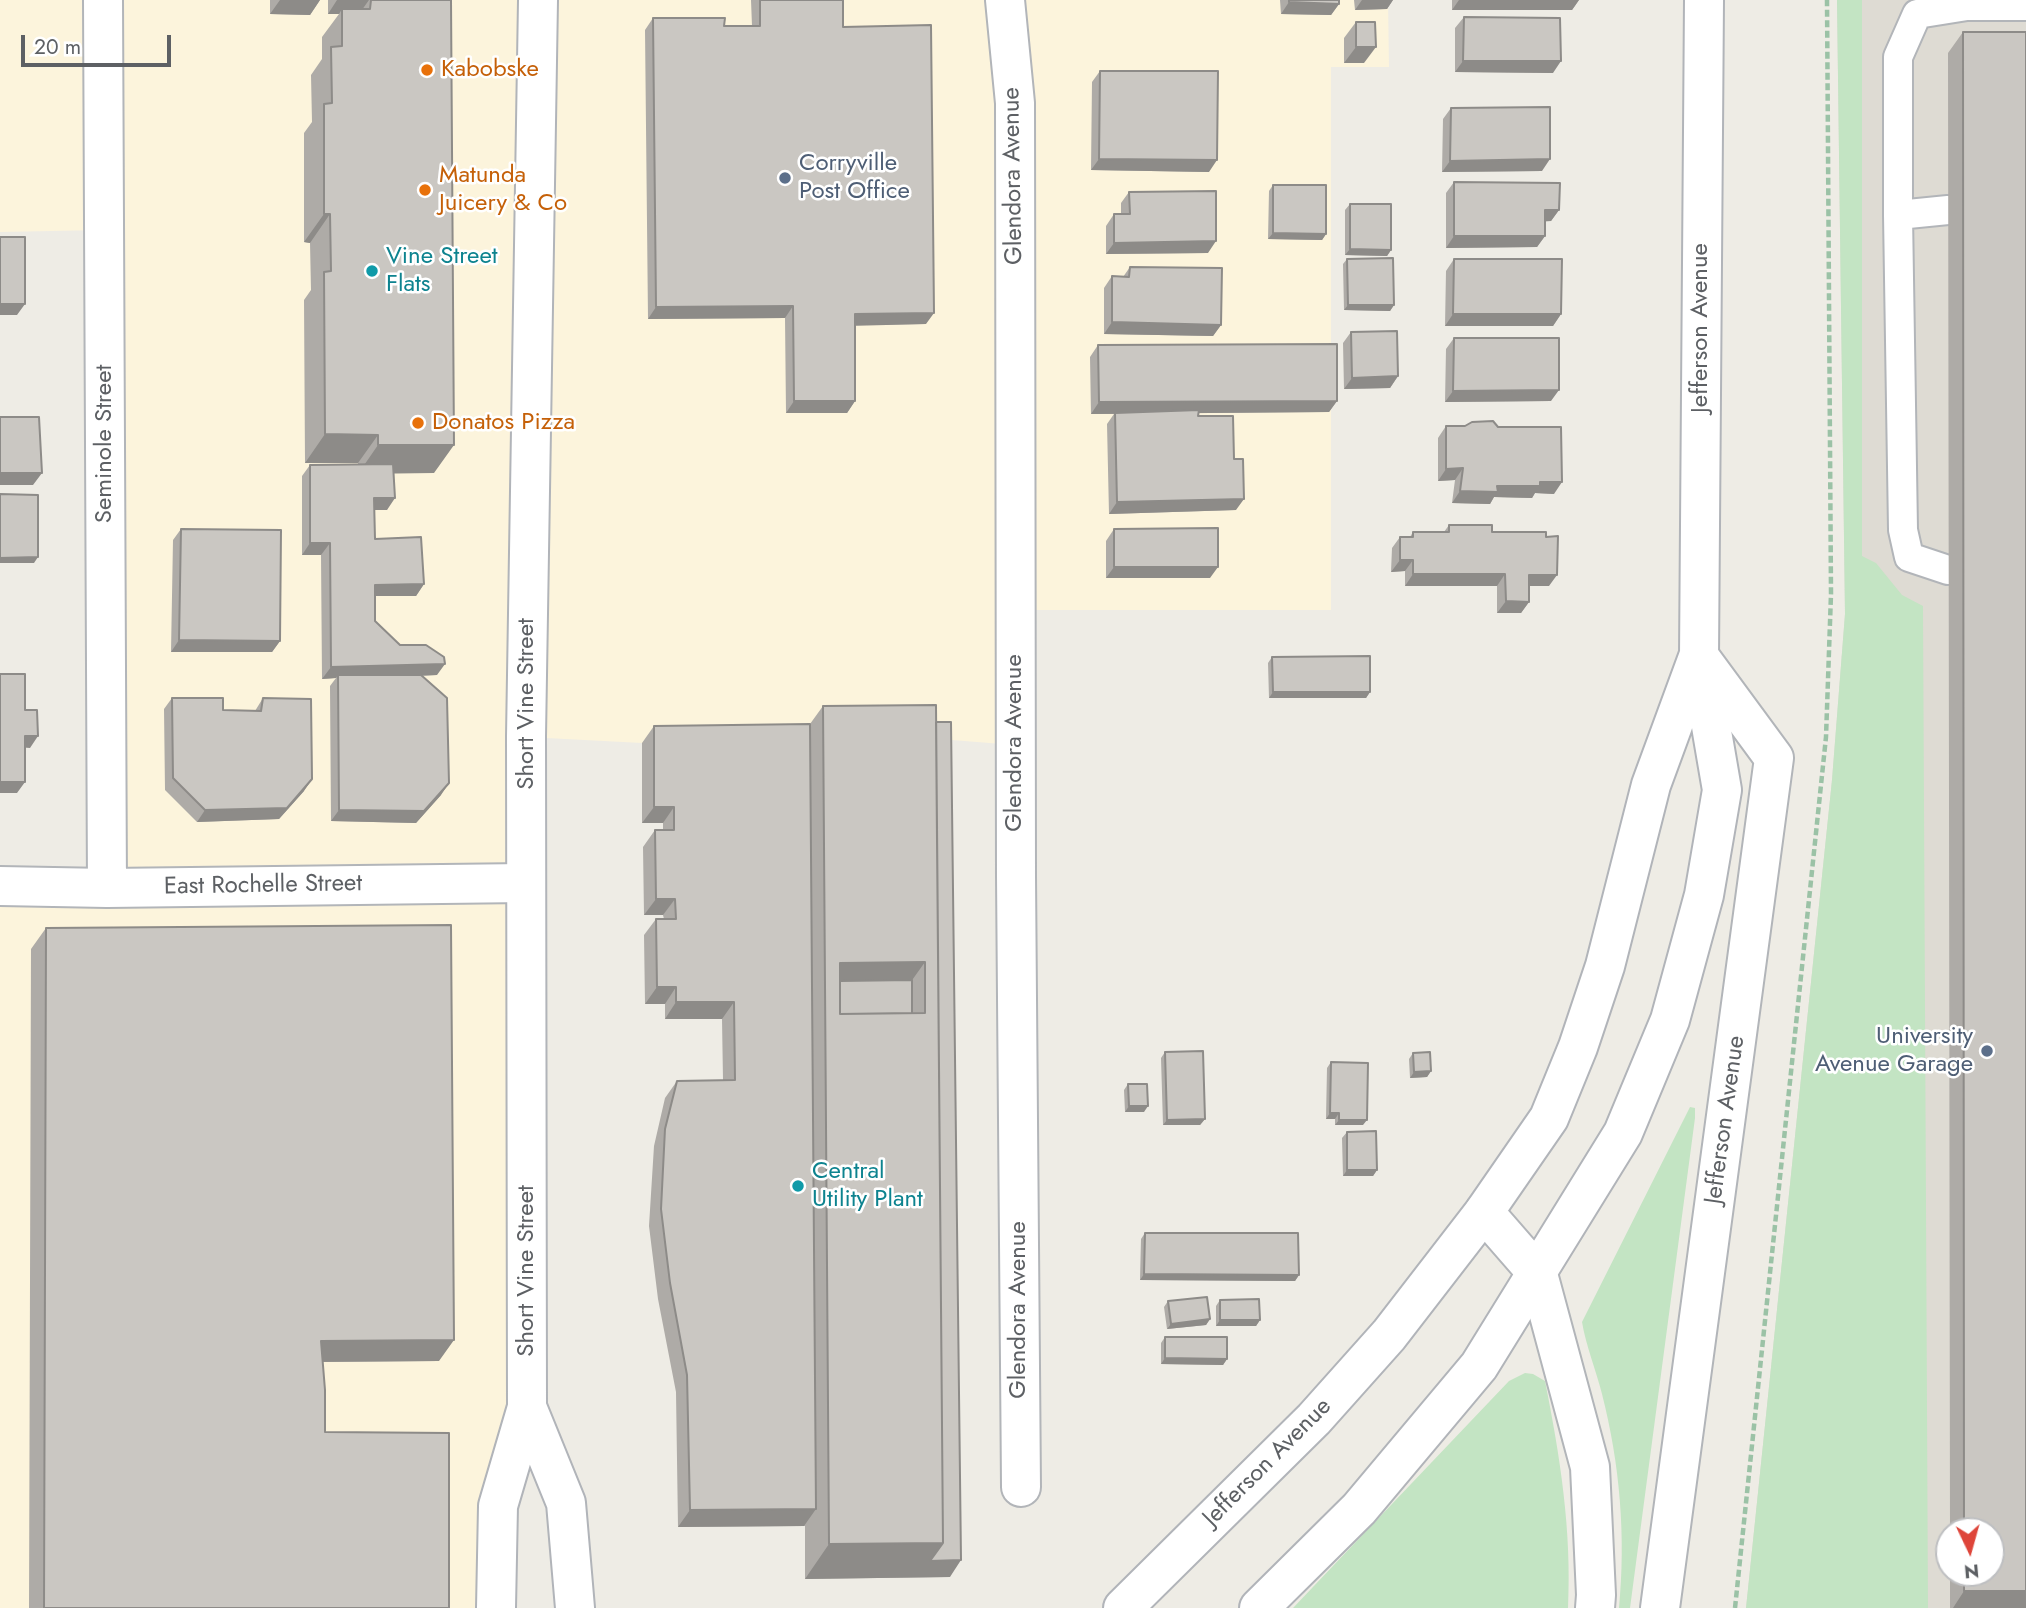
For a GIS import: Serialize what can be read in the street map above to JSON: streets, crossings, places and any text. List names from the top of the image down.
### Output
{
  "streets": {
    "street": [
      "Glendora Avenue",
      "Jefferson Avenue",
      "Seminole Street",
      "Short Vine Street",
      "East Rochelle Street"
    ]
  },
  "crossings": [
    ["Seminole Street", "East Rochelle Street"],
    ["Short Vine Street", "East Rochelle Street"]
  ],
  "places": [
    "Kabobske",
    "Corryville Post Office",
    "Matunda Juicery & Co",
    "Vine Street Flats",
    "Donatos Pizza",
    "University Avenue Garage",
    "Central Utility Plant"
  ],
  "scale_bar": "20 m",
  "north": "bottom"
}
